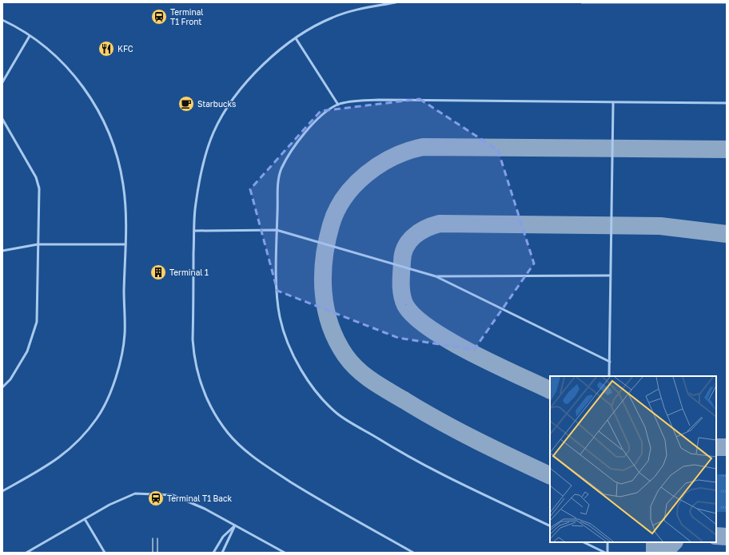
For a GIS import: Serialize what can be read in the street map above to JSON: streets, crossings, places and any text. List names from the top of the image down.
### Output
{
  "places": {
    "station": ["Terminal T1 Front", "Terminal T1 Back"],
    "restaurant": ["KFC"],
    "cafe": ["Starbucks"],
    "building": ["Terminal 1"]
  }
}
